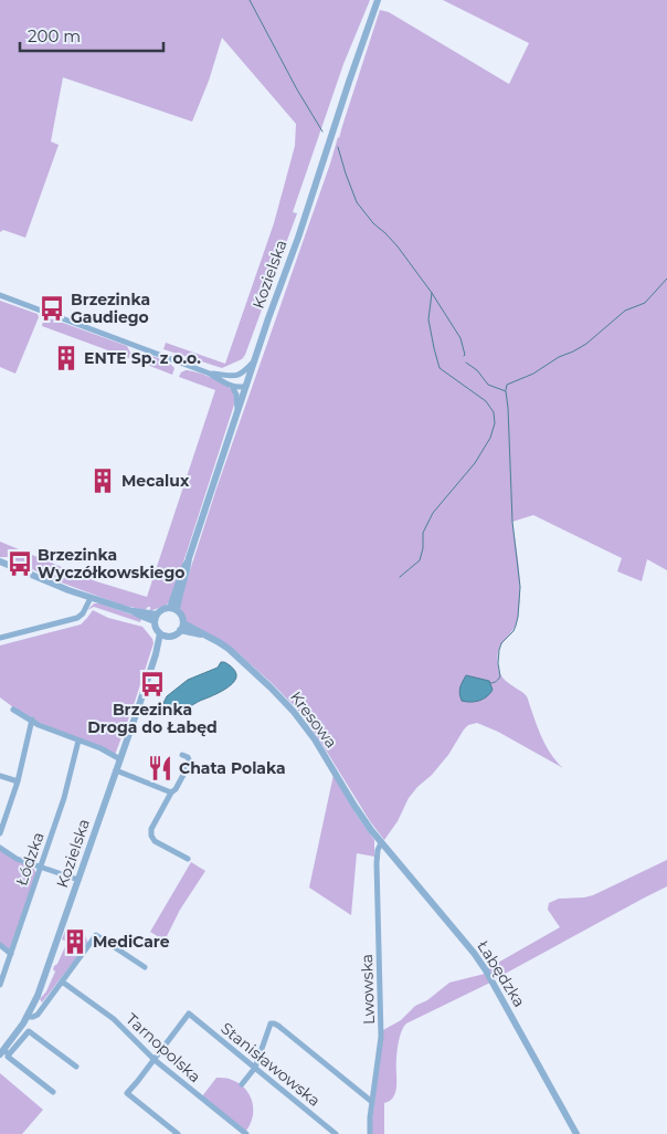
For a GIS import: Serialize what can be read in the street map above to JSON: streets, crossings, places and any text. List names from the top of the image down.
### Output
{
  "streets": {
    "street": [
      "Kozielska",
      "Kresowa",
      "Łódzka",
      "Łabędzka",
      "Lwowska",
      "Tarnopolska",
      "Stanisławowska"
    ]
  },
  "crossings": [
    ["Kozielska", "Kresowa"],
    ["Kresowa", "Łabędzka"],
    ["Kresowa", "Lwowska"],
    ["Łabędzka", "Lwowska"],
    ["Tarnopolska", "Stanisławowska"]
  ],
  "places": {
    "bus stop": ["Brzezinka Gaudiego", "Brzezinka Wyczółkowskiego", "Brzezinka Droga do Łabęd"],
    "building": ["ENTE Sp. z o.o.", "Mecalux", "MediCare"],
    "restaurant": ["Chata Polaka"]
  },
  "scale_bar": "200 m"
}
